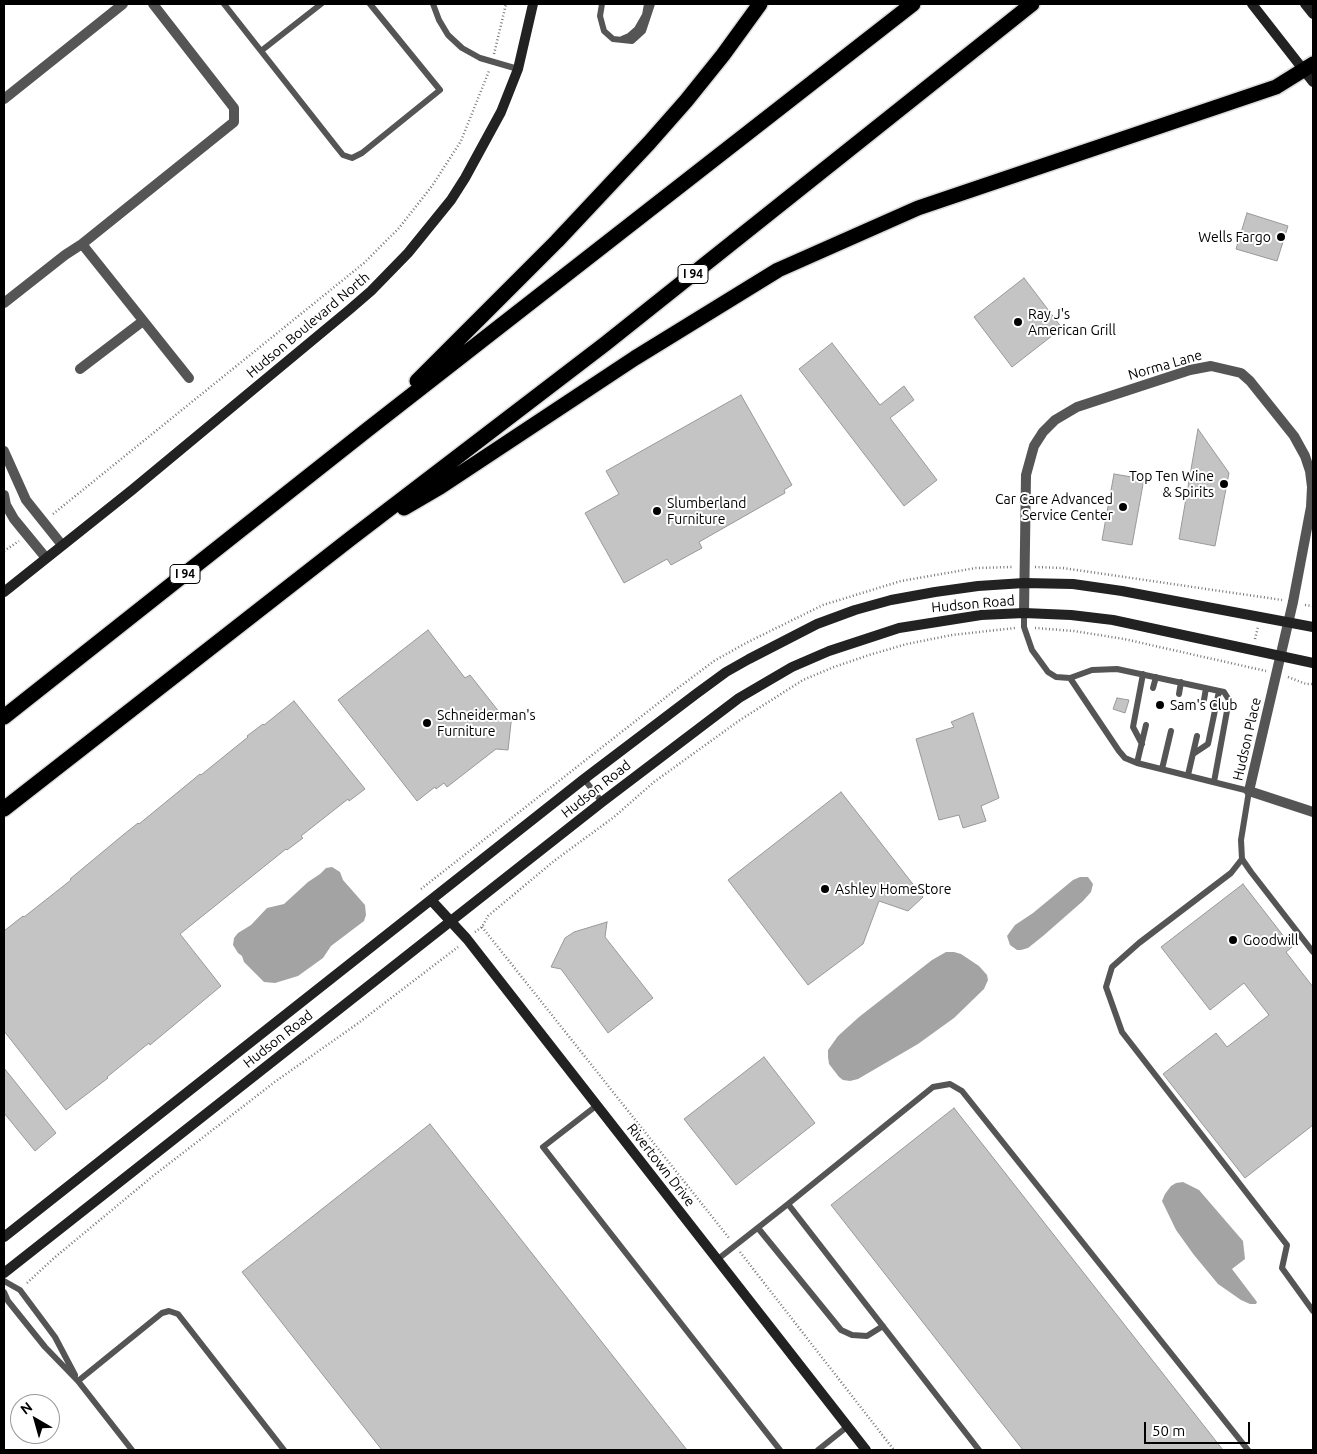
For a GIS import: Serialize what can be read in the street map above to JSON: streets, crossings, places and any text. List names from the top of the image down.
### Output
{
  "streets": {
    "highway": ["I 94"],
    "street": [
      "Hudson Boulevard North",
      "Norma Lane",
      "Hudson Road",
      "Hudson Place",
      "Rivertown Drive"
    ]
  },
  "crossings": [
    ["Norma Lane", "Hudson Road"],
    ["Norma Lane", "Hudson Place"],
    ["Hudson Road", "Hudson Place"],
    ["Hudson Road", "Rivertown Drive"]
  ],
  "places": [
    "Wells Fargo",
    "Ray J's American Grill",
    "Top Ten Wine & Spirits",
    "Car Care Advanced Service Center",
    "Slumberland Furniture",
    "Sam's Club",
    "Schneiderman's Furniture",
    "Ashley HomeStore",
    "Goodwill"
  ],
  "scale_bar": "50 m",
  "north": "top left"
}
